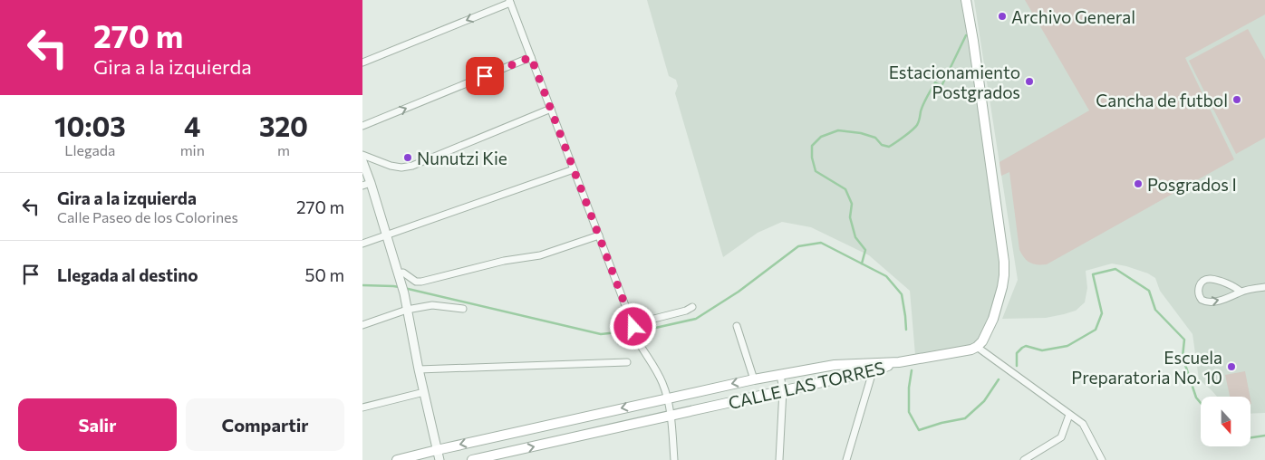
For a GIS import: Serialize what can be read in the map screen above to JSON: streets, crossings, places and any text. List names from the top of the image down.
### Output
{
  "streets": {
    "main road": ["CALLE LAS TORRES"]
  },
  "places": [
    "Archivo General",
    "Estacionamiento Postgrados",
    "Cancha de futbol",
    "Nunutzi Kie",
    "Posgrados I",
    "Escuela Preparatoria No. 10"
  ],
  "north": "bottom",
  "page": {
    "turn": ["270 m", "Gira a la izquierda"],
    "eta": [
      "10:03",
      "Llegada",
      "4",
      "min",
      "320",
      "m"
    ],
    "list": [
      {
        "name": "Gira a la izquierda",
        "note": "Calle Paseo de los Colorines",
        "value": "270 m"
      },
      {
        "name": "Llegada al destino",
        "value": "50 m"
      }
    ],
    "buttons": ["Salir", "Compartir"]
  }
}
